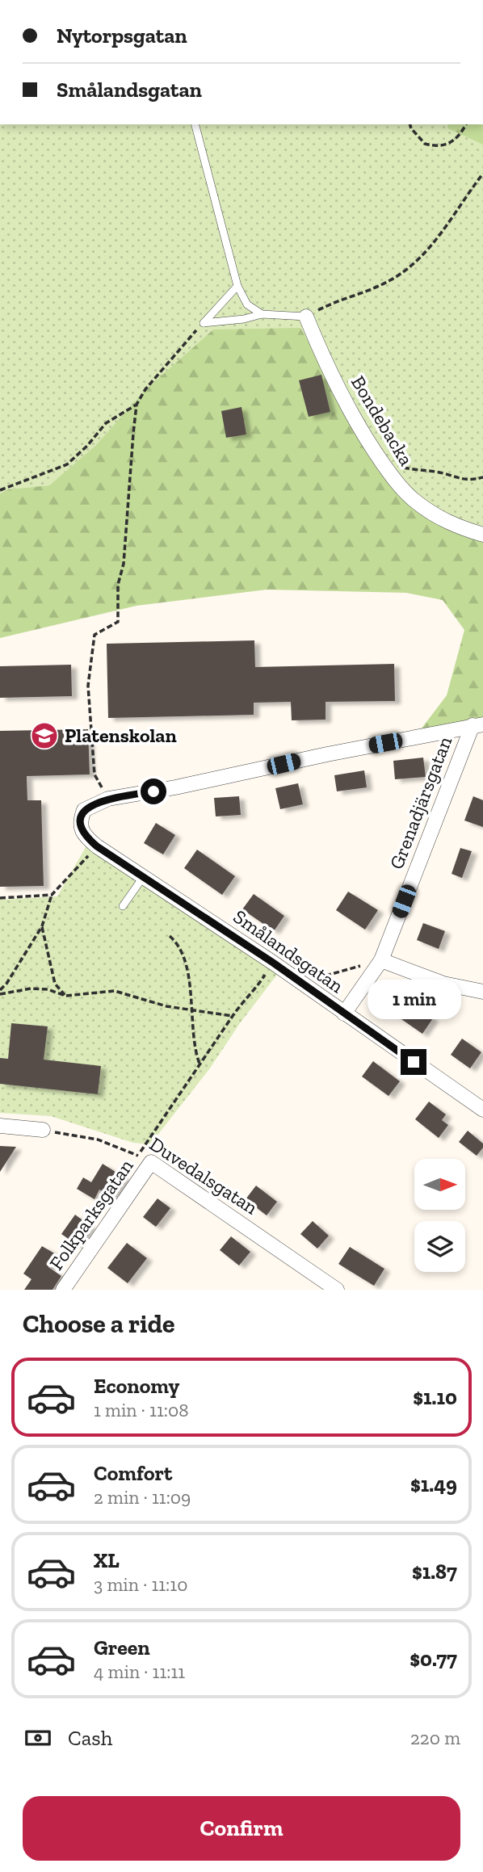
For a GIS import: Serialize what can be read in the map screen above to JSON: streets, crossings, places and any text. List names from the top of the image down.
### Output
{
  "streets": {
    "street": [
      "Bondebacka",
      "Grenadjärsgatan",
      "Smålandsgatan",
      "Duvedalsgatan",
      "Folkparksgatan"
    ]
  },
  "crossings": [
    ["Grenadjärsgatan", "Smålandsgatan"],
    ["Duvedalsgatan", "Folkparksgatan"]
  ],
  "places": {
    "school or university": ["Platenskolan"]
  },
  "north": "right",
  "page": {
    "banner": ["Nytorpsgatan", "Smålandsgatan"],
    "bubble": "1 min",
    "heading": "Choose a ride",
    "list": [
      {
        "name": "Economy",
        "note": "1 min · 11:08",
        "value": "$1.10"
      },
      {
        "name": "Comfort",
        "note": "2 min · 11:09",
        "value": "$1.49"
      },
      {
        "name": "XL",
        "note": "3 min · 11:10",
        "value": "$1.87"
      },
      {
        "name": "Green",
        "note": "4 min · 11:11",
        "value": "$0.77"
      }
    ],
    "pay": ["Cash", "220 m"],
    "buttons": "Confirm"
  }
}
